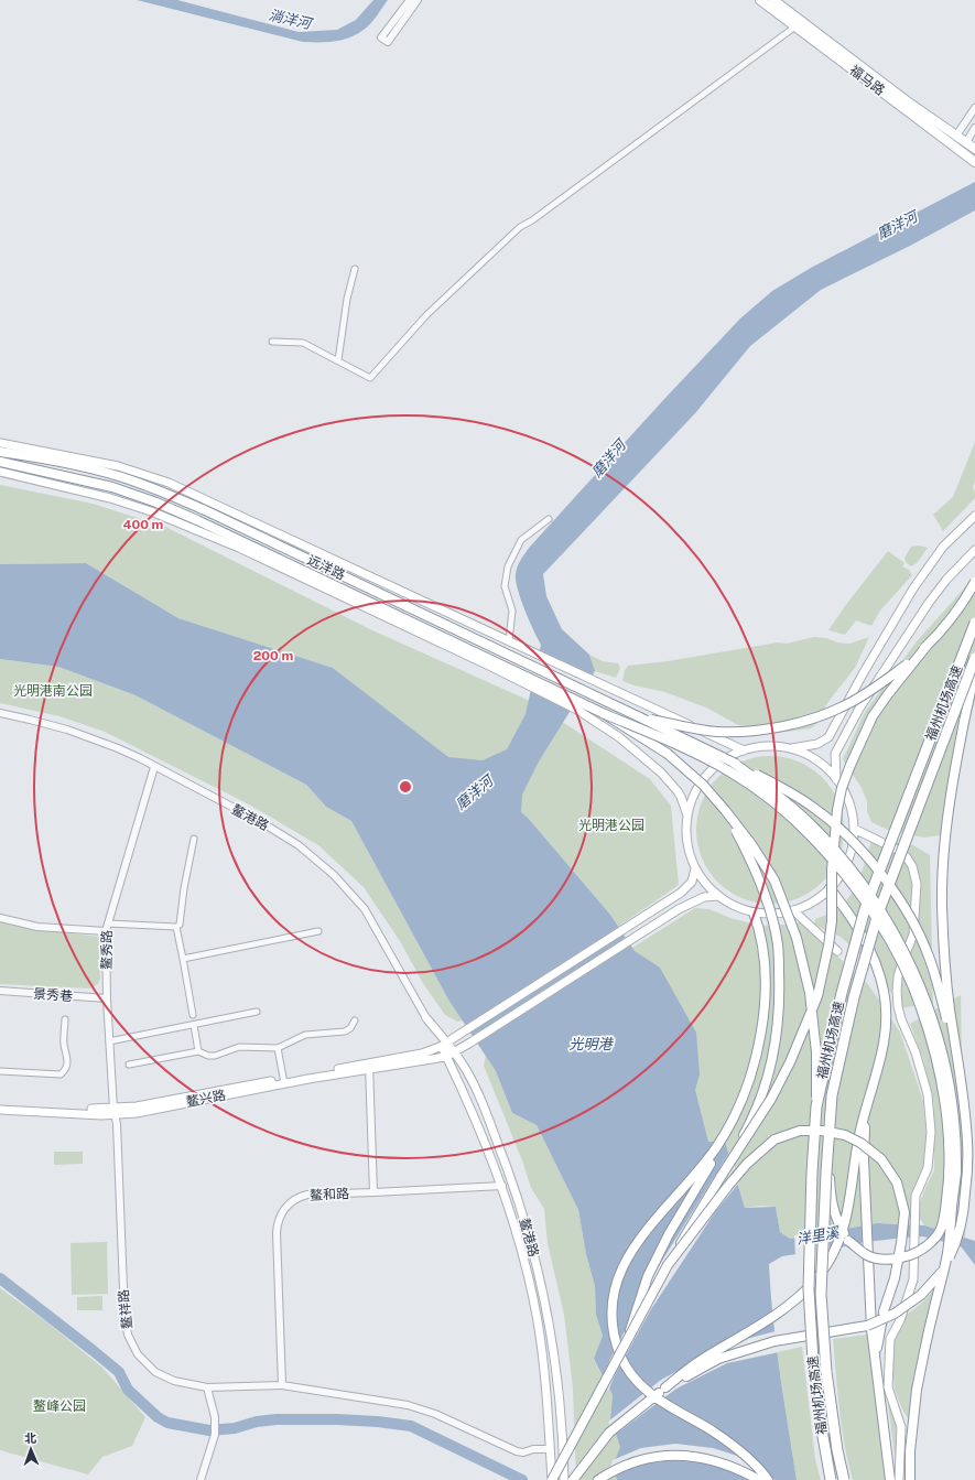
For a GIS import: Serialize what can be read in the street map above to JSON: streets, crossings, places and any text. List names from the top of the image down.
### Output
{
  "streets": {
    "highway": ["福州机场高速"],
    "main road": [
      "福马路",
      "远洋路",
      "鳌港路",
      "鳌兴路"
    ],
    "street": [
      "鳌秀路",
      "景秀巷",
      "鳌和路",
      "鳌祥路"
    ]
  },
  "crossings": [
    ["鳌港路", "鳌秀路"],
    ["鳌港路", "鳌和路"],
    ["鳌港路", "鳌祥路"],
    ["鳌秀路", "景秀巷"],
    ["鳌秀路", "鳌兴路"],
    ["鳌秀路", "鳌祥路"],
    ["鳌兴路", "鳌祥路"],
    ["鳌和路", "鳌祥路"]
  ],
  "water": [
    "淌洋河",
    "磨洋河",
    "光明港",
    "洋里溪"
  ],
  "parks": ["光明港南公园", "光明港公园", "鳌峰公园"],
  "north": "top",
  "rings": ["400 m", "200 m"]
}
